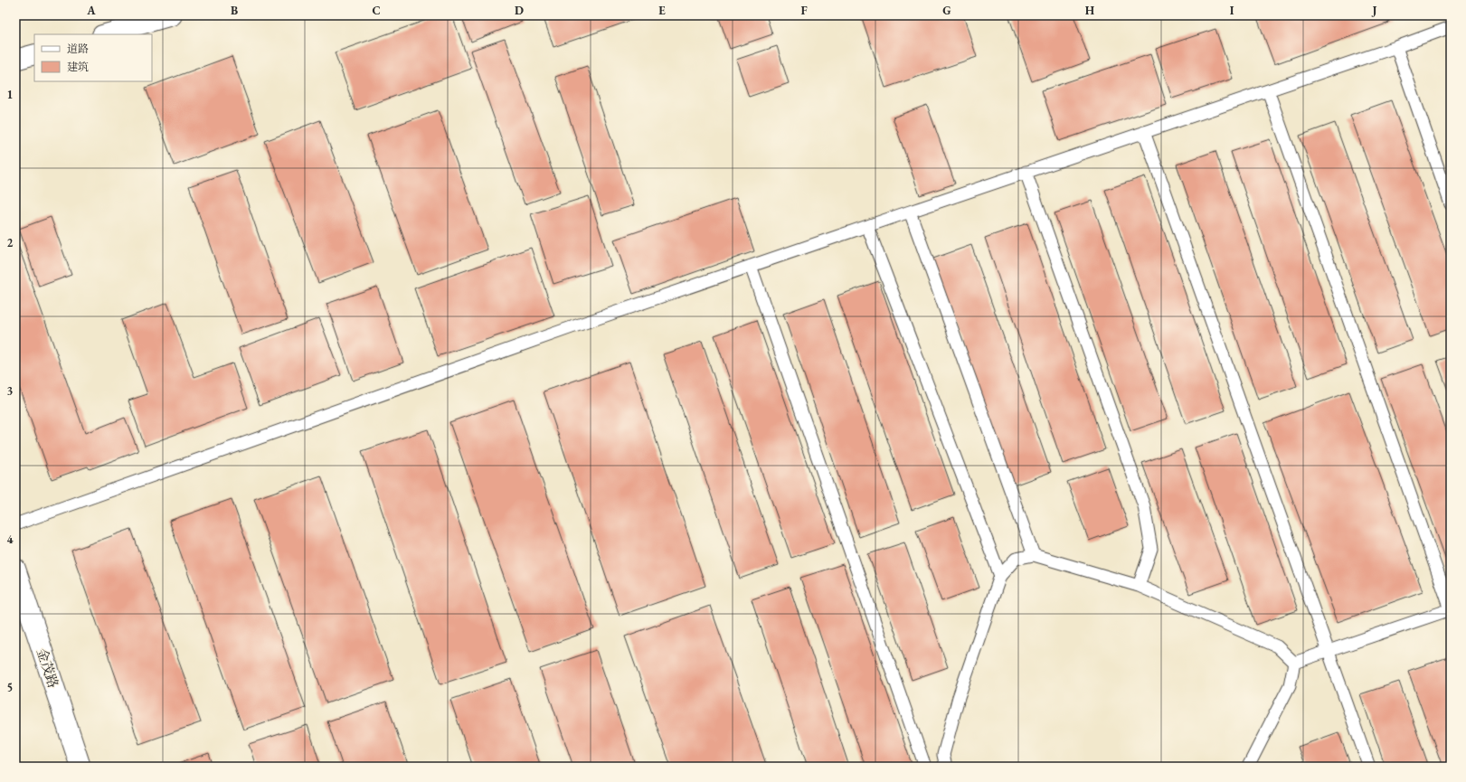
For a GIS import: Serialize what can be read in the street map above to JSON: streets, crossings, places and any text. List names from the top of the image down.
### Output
{
  "streets": {
    "street": ["金茂路"]
  },
  "legend": ["道路", "建筑"],
  "grid": {
    "columns": [
      "A",
      "B",
      "C",
      "D",
      "E",
      "F",
      "G",
      "H",
      "I",
      "J"
    ],
    "rows": [
      "1",
      "2",
      "3",
      "4",
      "5"
    ]
  }
}
